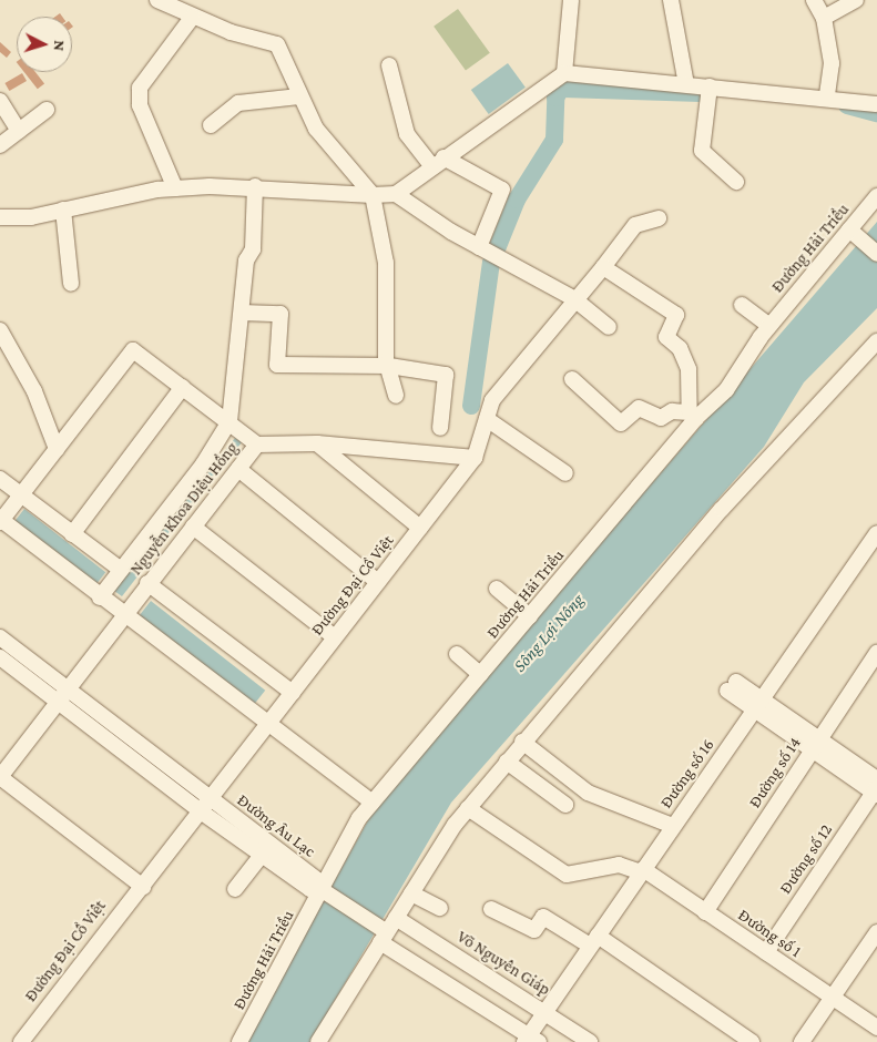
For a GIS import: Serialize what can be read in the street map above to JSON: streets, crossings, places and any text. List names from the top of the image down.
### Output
{
  "streets": {
    "street": [
      "Đường Hải Triều",
      "Nguyễn Khoa Diệu Hồng",
      "Đường Đại Cồ Việt",
      "Đường số 14",
      "Đường số 16",
      "Đường Âu Lạc",
      "Đường số 12",
      "Đường số 1",
      "Võ Nguyên Giáp"
    ]
  },
  "crossings": [
    ["Đường Hải Triều", "Đường Âu Lạc"],
    ["Nguyễn Khoa Diệu Hồng", "Đường Đại Cồ Việt"],
    ["Nguyễn Khoa Diệu Hồng", "Đường Âu Lạc"],
    ["Đường Đại Cồ Việt", "Đường Âu Lạc"],
    ["Đường số 14", "Đường số 1"],
    ["Đường số 16", "Đường số 1"],
    ["Đường số 16", "Võ Nguyên Giáp"],
    ["Đường số 12", "Đường số 1"]
  ],
  "water": ["Sông Lợi Nông"],
  "north": "right"
}
